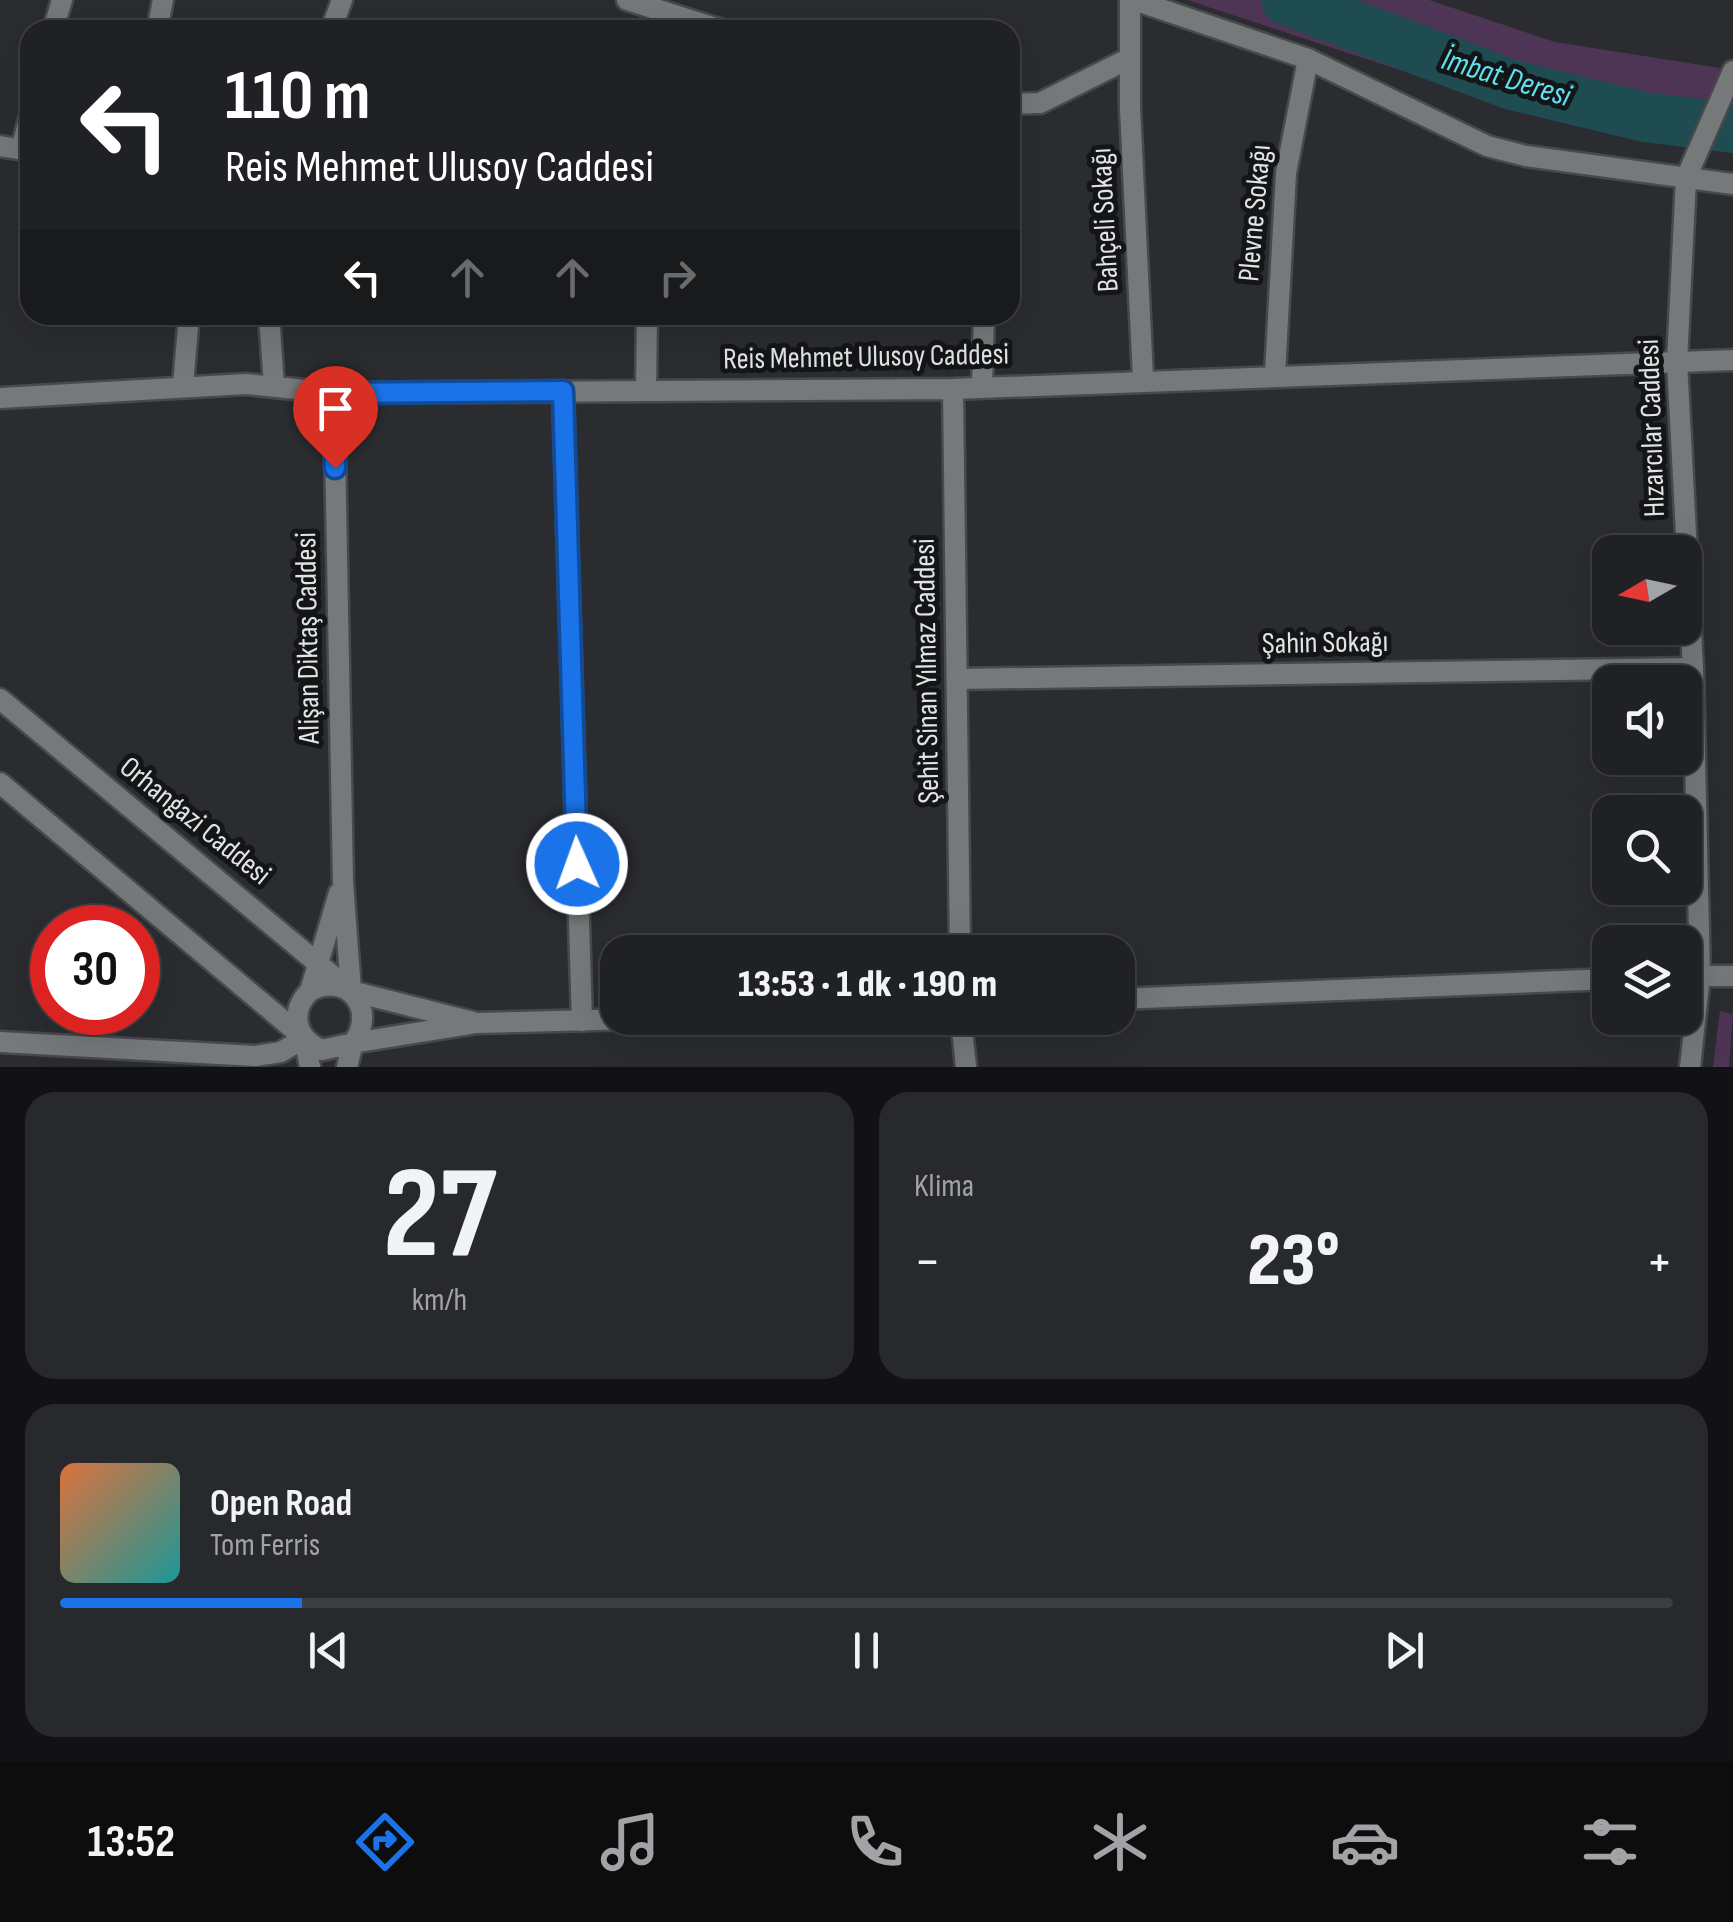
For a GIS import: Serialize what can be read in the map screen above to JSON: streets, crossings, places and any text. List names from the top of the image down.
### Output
{
  "streets": {
    "street": [
      "Plevne Sokağı",
      "Bahçeli Sokağı",
      "Reis Mehmet Ulusoy Caddesi",
      "Hızarcılar Caddesi",
      "Alişan Diktaş Caddesi",
      "Şahin Sokağı",
      "Şehit Sinan Yılmaz Caddesi",
      "Orhangazi Caddesi"
    ]
  },
  "crossings": [
    ["Plevne Sokağı", "Reis Mehmet Ulusoy Caddesi"],
    ["Bahçeli Sokağı", "Reis Mehmet Ulusoy Caddesi"],
    ["Reis Mehmet Ulusoy Caddesi", "Hızarcılar Caddesi"],
    ["Reis Mehmet Ulusoy Caddesi", "Alişan Diktaş Caddesi"],
    ["Reis Mehmet Ulusoy Caddesi", "Şehit Sinan Yılmaz Caddesi"],
    ["Alişan Diktaş Caddesi", "Orhangazi Caddesi"],
    ["Şahin Sokağı", "Şehit Sinan Yılmaz Caddesi"]
  ],
  "water": ["İmbat Deresi"],
  "north": "left",
  "page": {
    "turn": ["110 m", "Reis Mehmet Ulusoy Caddesi"],
    "limit": "30",
    "trip": "13:53 · 1 dk · 190 m",
    "tile": [
      ["27", "km/h"],
      "Klima"
    ],
    "heat": ["−", "23°", "+"],
    "song": ["Open Road", "Tom Ferris"],
    "tabs": "13:52"
  }
}
